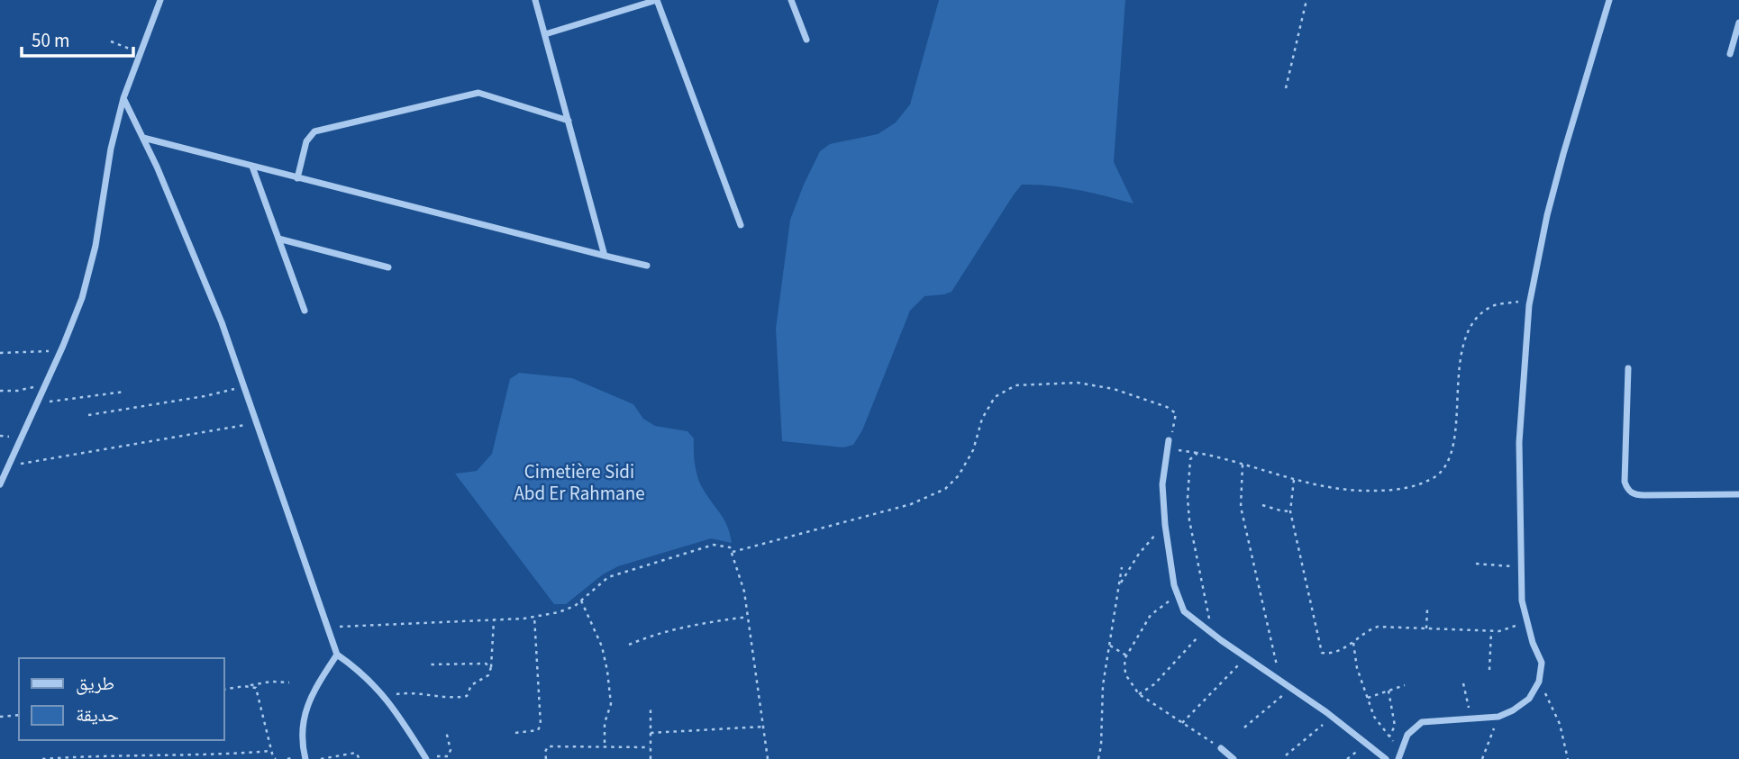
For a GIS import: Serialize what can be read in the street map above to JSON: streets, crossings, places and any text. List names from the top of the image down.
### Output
{
  "parks": ["Cimetière Sidi Abd Er Rahmane"],
  "legend": ["طريق", "حديقة"],
  "scale_bar": "50 m"
}
